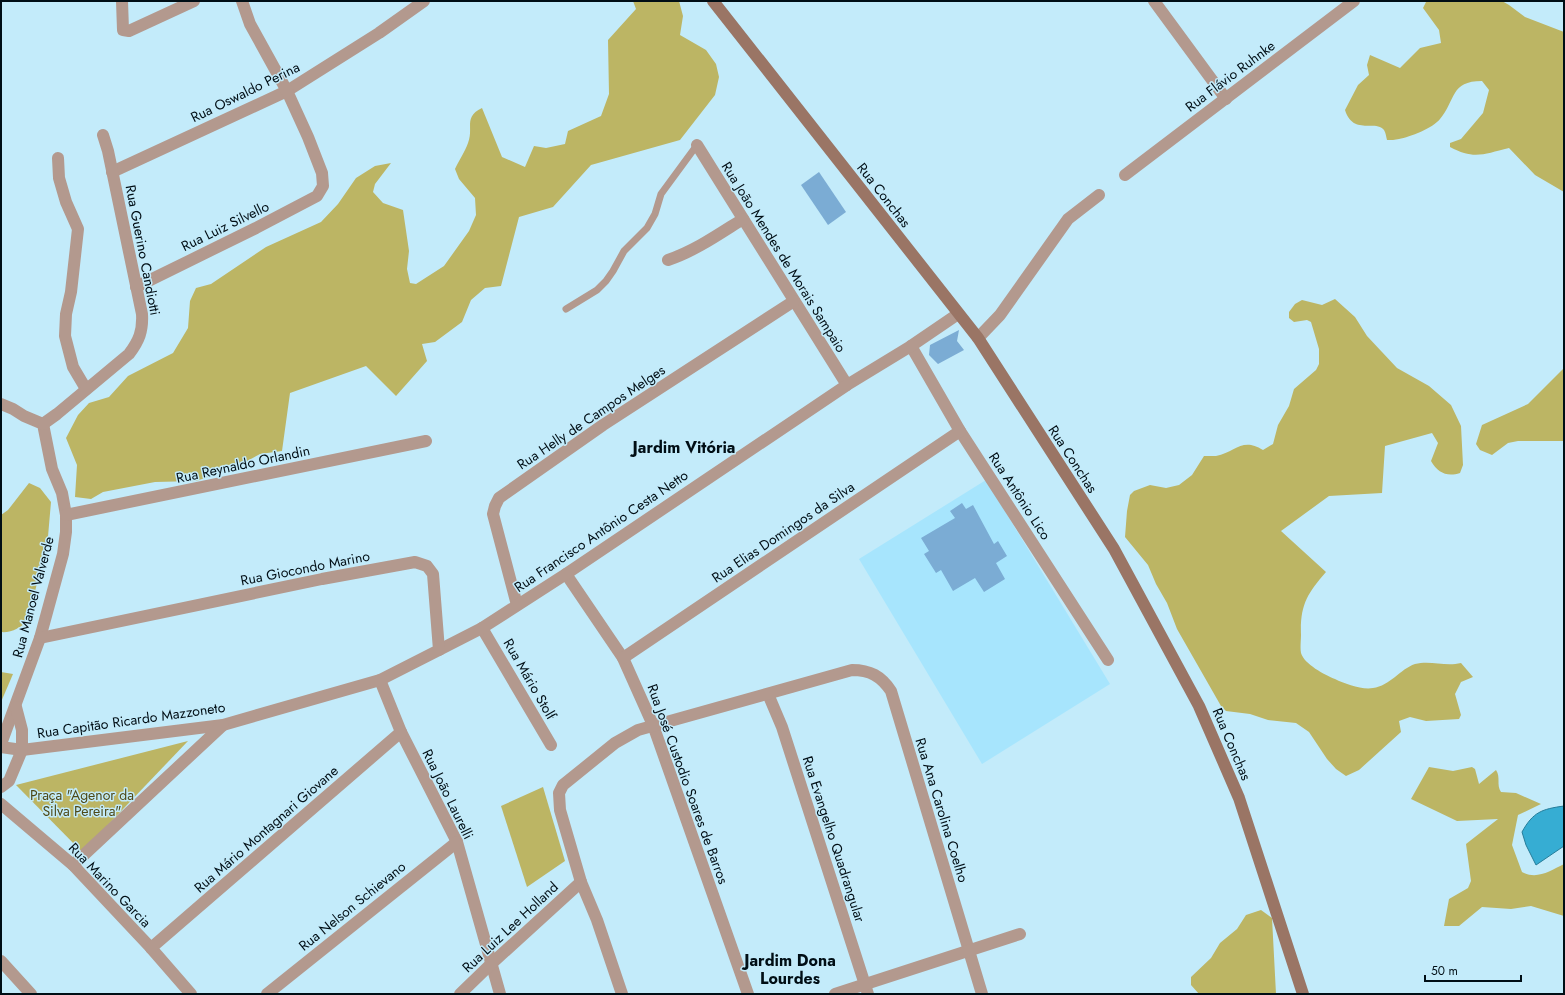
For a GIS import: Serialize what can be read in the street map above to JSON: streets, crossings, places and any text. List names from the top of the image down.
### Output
{
  "streets": {
    "main road": ["Rua Conchas"],
    "street": [
      "Rua Flávio Ruhnke",
      "Rua Oswaldo Perina",
      "Rua Luiz Silvello",
      "Rua Guerino Candiotti",
      "Rua João Mendes de Morais Sampaio",
      "Rua Helly de Campos Melges",
      "Rua Reynaldo Orlandin",
      "Rua Antônio Lico",
      "Rua Francisco Antônio Cesta Netto",
      "Rua Elias Domingos da Silva",
      "Rua Giocondo Marino",
      "Rua Manoel Valverde",
      "Rua Mário Stolf",
      "Rua Capitão Ricardo Mazzoneto",
      "Rua José Custodio Soares de Barros",
      "Rua João Laurelli",
      "Rua Ana Carolina Coelho",
      "Rua Mário Montagnari Giovane",
      "Rua Evangelho Quadrangular",
      "Rua Marino Garcia",
      "Rua Nelson Schievano",
      "Rua Luiz Lee Holland"
    ]
  },
  "crossings": [
    ["Rua Oswaldo Perina", "Rua Luiz Silvello"],
    ["Rua Oswaldo Perina", "Rua Guerino Candiotti"],
    ["Rua Conchas", "Rua Francisco Antônio Cesta Netto"],
    ["Rua Luiz Silvello", "Rua Guerino Candiotti"],
    ["Rua Guerino Candiotti", "Rua Manoel Valverde"],
    ["Rua João Mendes de Morais Sampaio", "Rua Helly de Campos Melges"],
    ["Rua João Mendes de Morais Sampaio", "Rua Francisco Antônio Cesta Netto"],
    ["Rua Helly de Campos Melges", "Rua Francisco Antônio Cesta Netto"],
    ["Rua Reynaldo Orlandin", "Rua Manoel Valverde"],
    ["Rua Antônio Lico", "Rua Francisco Antônio Cesta Netto"],
    ["Rua Antônio Lico", "Rua Elias Domingos da Silva"],
    ["Rua Francisco Antônio Cesta Netto", "Rua Giocondo Marino"],
    ["Rua Francisco Antônio Cesta Netto", "Rua Mário Stolf"],
    ["Rua Francisco Antônio Cesta Netto", "Rua José Custodio Soares de Barros"],
    ["Rua Elias Domingos da Silva", "Rua José Custodio Soares de Barros"],
    ["Rua Giocondo Marino", "Rua Manoel Valverde"],
    ["Rua Manoel Valverde", "Rua Capitão Ricardo Mazzoneto"],
    ["Rua Capitão Ricardo Mazzoneto", "Rua João Laurelli"],
    ["Rua José Custodio Soares de Barros", "Rua Ana Carolina Coelho"],
    ["Rua João Laurelli", "Rua Mário Montagnari Giovane"],
    ["Rua João Laurelli", "Rua Nelson Schievano"],
    ["Rua João Laurelli", "Rua Luiz Lee Holland"],
    ["Rua Ana Carolina Coelho", "Rua Evangelho Quadrangular"],
    ["Rua Ana Carolina Coelho", "Rua Luiz Lee Holland"],
    ["Rua Mário Montagnari Giovane", "Rua Marino Garcia"]
  ],
  "districts": ["Jardim Vitória", "Jardim Dona Lourdes"],
  "parks": ["Praça \"Agenor da Silva Pereira\""],
  "scale_bar": "50 m"
}
